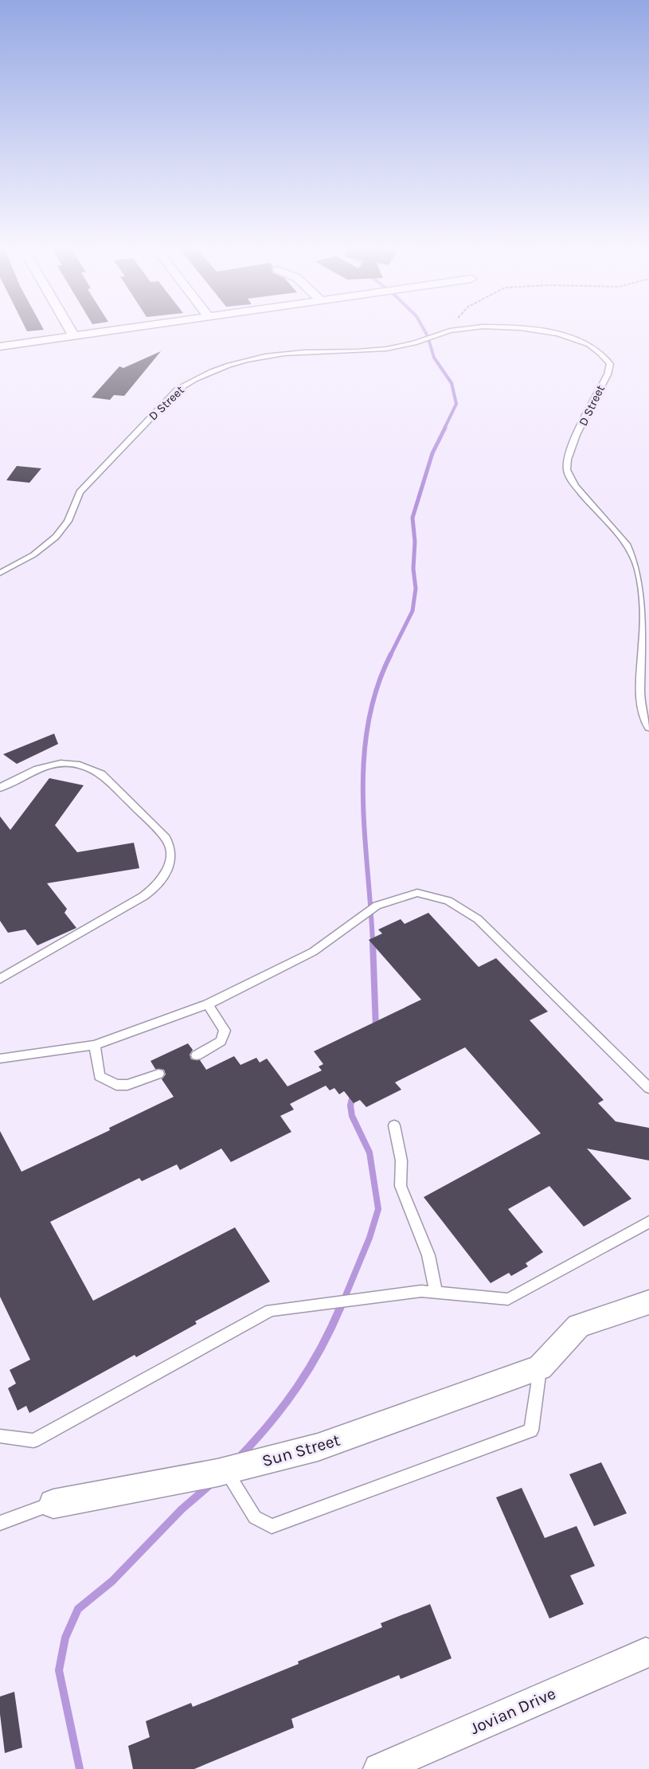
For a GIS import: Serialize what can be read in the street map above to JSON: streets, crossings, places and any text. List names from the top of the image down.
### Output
{
  "streets": {
    "street": ["Sun Street", "Jovian Drive"],
    "lane": ["D Street"]
  }
}
